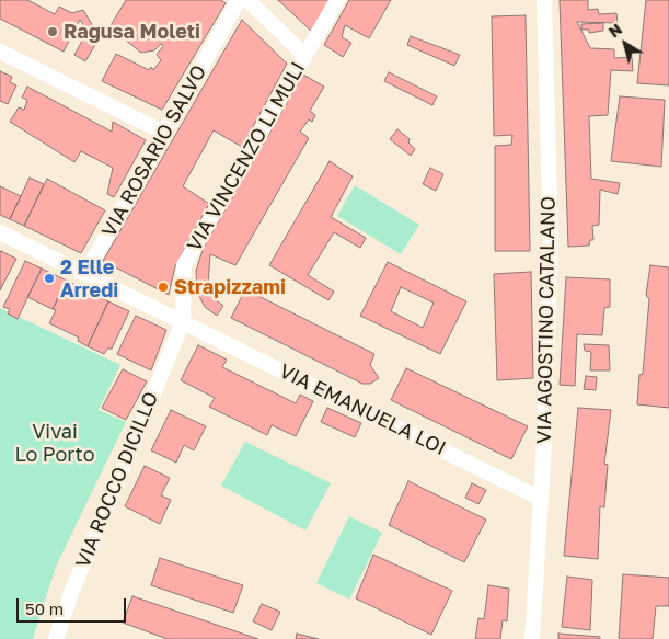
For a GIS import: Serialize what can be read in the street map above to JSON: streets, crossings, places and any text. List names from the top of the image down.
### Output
{
  "streets": {
    "street": [
      "VIA ROSARIO SALVO",
      "VIA VINCENZO LI MULI",
      "VIA AGOSTINO CATALANO",
      "VIA EMANUELA LOI",
      "VIA ROCCO DICILLO"
    ]
  },
  "crossings": [
    ["VIA ROSARIO SALVO", "VIA EMANUELA LOI"],
    ["VIA VINCENZO LI MULI", "VIA EMANUELA LOI"],
    ["VIA VINCENZO LI MULI", "VIA ROCCO DICILLO"],
    ["VIA AGOSTINO CATALANO", "VIA EMANUELA LOI"],
    ["VIA EMANUELA LOI", "VIA ROCCO DICILLO"]
  ],
  "parks": ["Vivai Lo Porto"],
  "places": ["Ragusa Moleti", "2 Elle Arredi", "Strapizzami"],
  "scale_bar": "50 m",
  "north": "top left"
}
